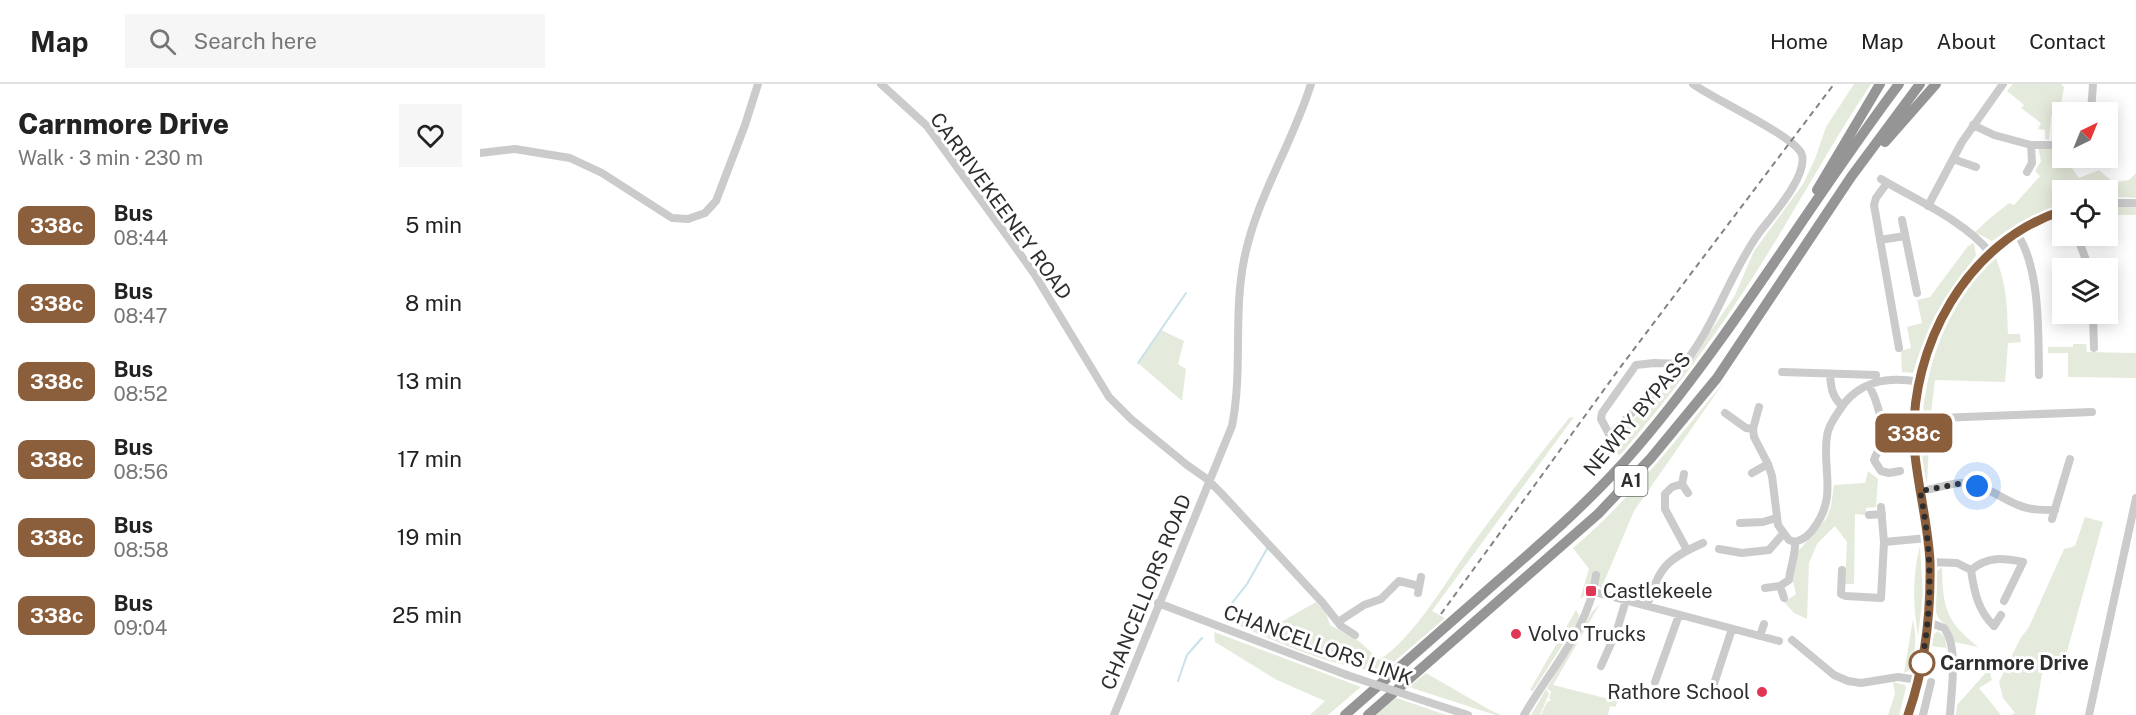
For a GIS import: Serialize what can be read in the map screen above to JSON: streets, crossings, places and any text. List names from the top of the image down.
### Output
{
  "streets": {
    "highway": ["NEWRY BYPASS", "A1"],
    "street": ["CARRIVEKEENEY ROAD", "CHANCELLORS ROAD", "CHANCELLORS LINK"]
  },
  "crossings": [
    ["CARRIVEKEENEY ROAD", "CHANCELLORS ROAD"],
    ["CHANCELLORS ROAD", "CHANCELLORS LINK"]
  ],
  "places": {
    "transit": ["Castlekeele"],
    "other": ["Volvo Trucks", "Carnmore Drive", "Rathore School"]
  },
  "lines": ["bus line 338c"],
  "north": "top right",
  "page": {
    "header": "Map",
    "search": "Search here",
    "nav": [
      "Home",
      "Map",
      "About",
      "Contact"
    ],
    "heading": ["Carnmore Drive", "Walk · 3 min · 230 m"],
    "on_map": "338c",
    "list": [
      {
        "mark": "338c",
        "name": "Bus",
        "note": "08:44",
        "value": "5 min"
      },
      {
        "mark": "338c",
        "name": "Bus",
        "note": "08:47",
        "value": "8 min"
      },
      {
        "mark": "338c",
        "name": "Bus",
        "note": "08:52",
        "value": "13 min"
      },
      {
        "mark": "338c",
        "name": "Bus",
        "note": "08:56",
        "value": "17 min"
      },
      {
        "mark": "338c",
        "name": "Bus",
        "note": "08:58",
        "value": "19 min"
      },
      {
        "mark": "338c",
        "name": "Bus",
        "note": "09:04",
        "value": "25 min"
      }
    ]
  }
}
